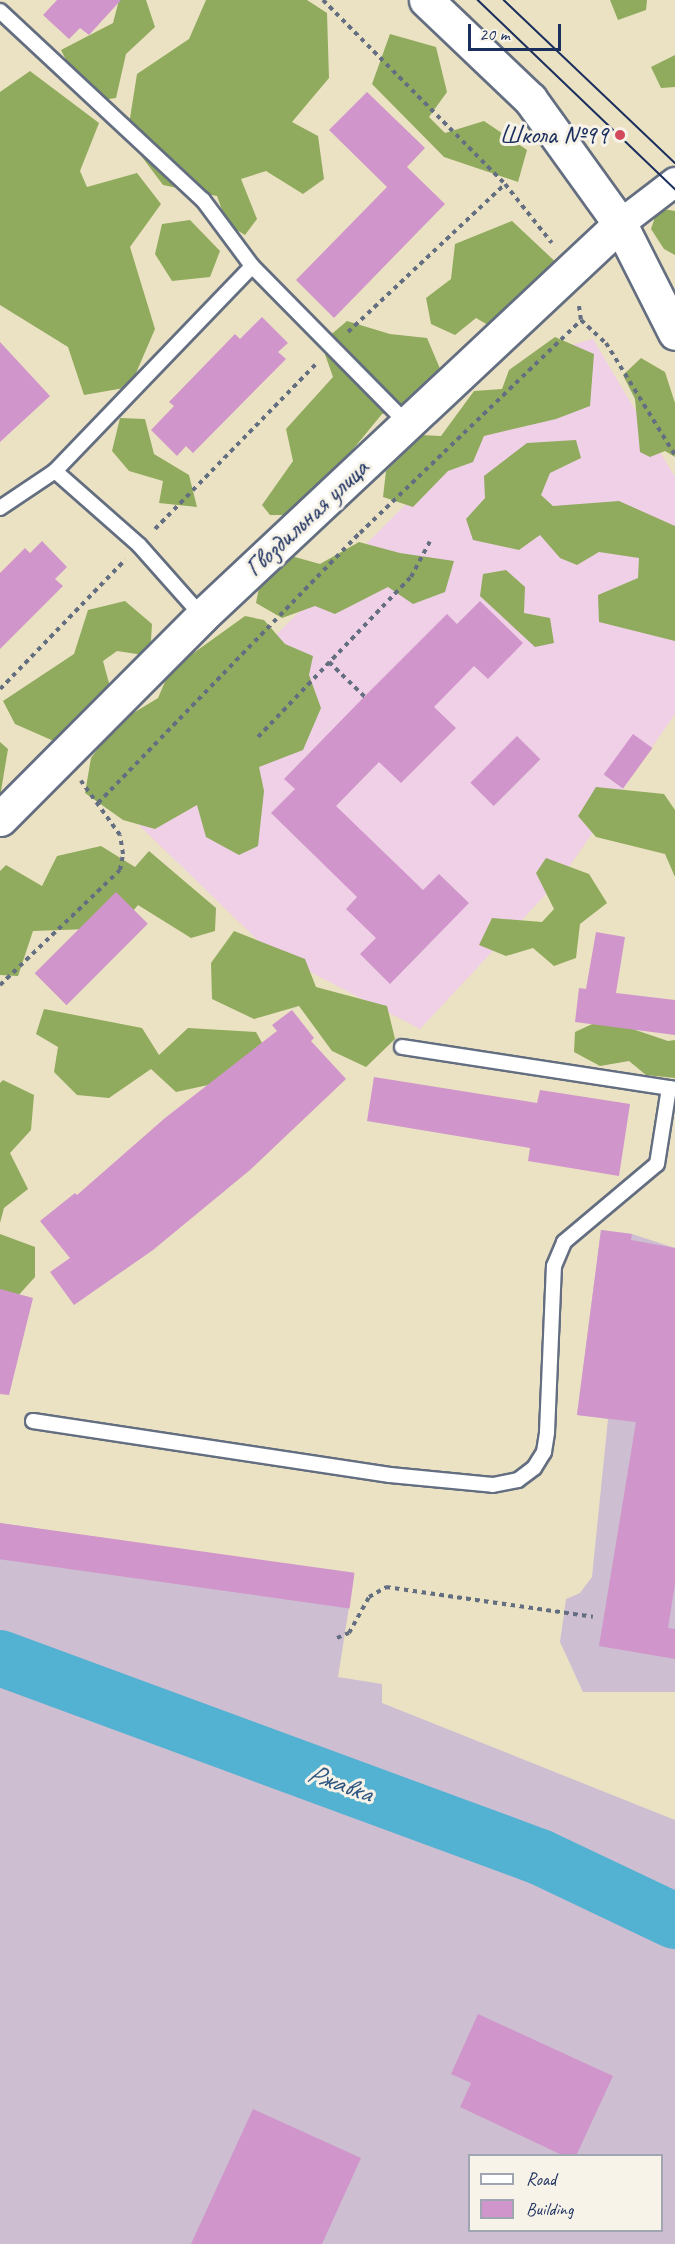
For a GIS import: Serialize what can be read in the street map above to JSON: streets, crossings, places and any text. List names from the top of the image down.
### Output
{
  "streets": {
    "street": ["Гвоздильная улица"]
  },
  "water": ["Ржавка"],
  "places": ["Школа №99"],
  "legend": ["Road", "Building"],
  "scale_bar": "20 m"
}
